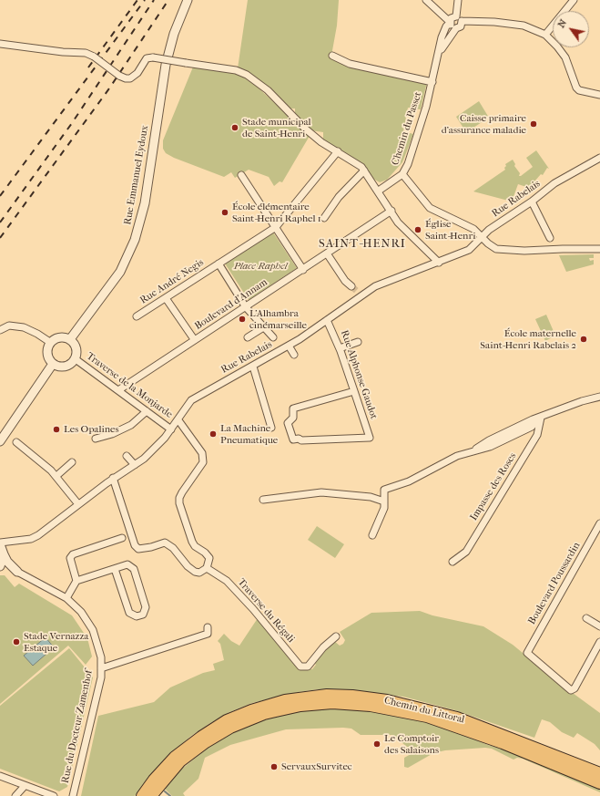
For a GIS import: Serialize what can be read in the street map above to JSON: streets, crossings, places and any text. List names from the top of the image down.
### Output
{
  "streets": {
    "main road": ["Chemin du Littoral"],
    "street": [
      "Chemin du Passet",
      "Rue Emmanuel Eydoux",
      "Rue Rabelais",
      "Rue André Negis",
      "Boulevard d'Annam",
      "Rue Alphonse Gaudot",
      "Traverse de la Monjarde",
      "Impasse des Roses",
      "Boulevard Poussardin",
      "Traverse du Régali",
      "Rue du Docteur Zamenhof"
    ]
  },
  "crossings": [
    ["Rue Emmanuel Eydoux", "Traverse de la Monjarde"],
    ["Rue Rabelais", "Rue Alphonse Gaudot"],
    ["Rue Rabelais", "Traverse de la Monjarde"],
    ["Rue Rabelais", "Rue du Docteur Zamenhof"],
    ["Boulevard d'Annam", "Traverse de la Monjarde"]
  ],
  "districts": ["SAINT-HENRI"],
  "parks": ["Place Raphel"],
  "places": [
    "Caisse primaire d'assurance maladie",
    "Stade municipal de Saint-Henri",
    "École élémentaire Saint-Henri Raphel 1",
    "Église Saint-Henri",
    "L'Alhambra cinémarseille",
    "École maternelle Saint-Henri Rabelais 2",
    "Les Opalines",
    "La Machine Pneumatique",
    "Stade Vernazza Estaque",
    "Le Comptoir des Salaisons",
    "ServauxSurvitec"
  ],
  "north": "top left"
}
